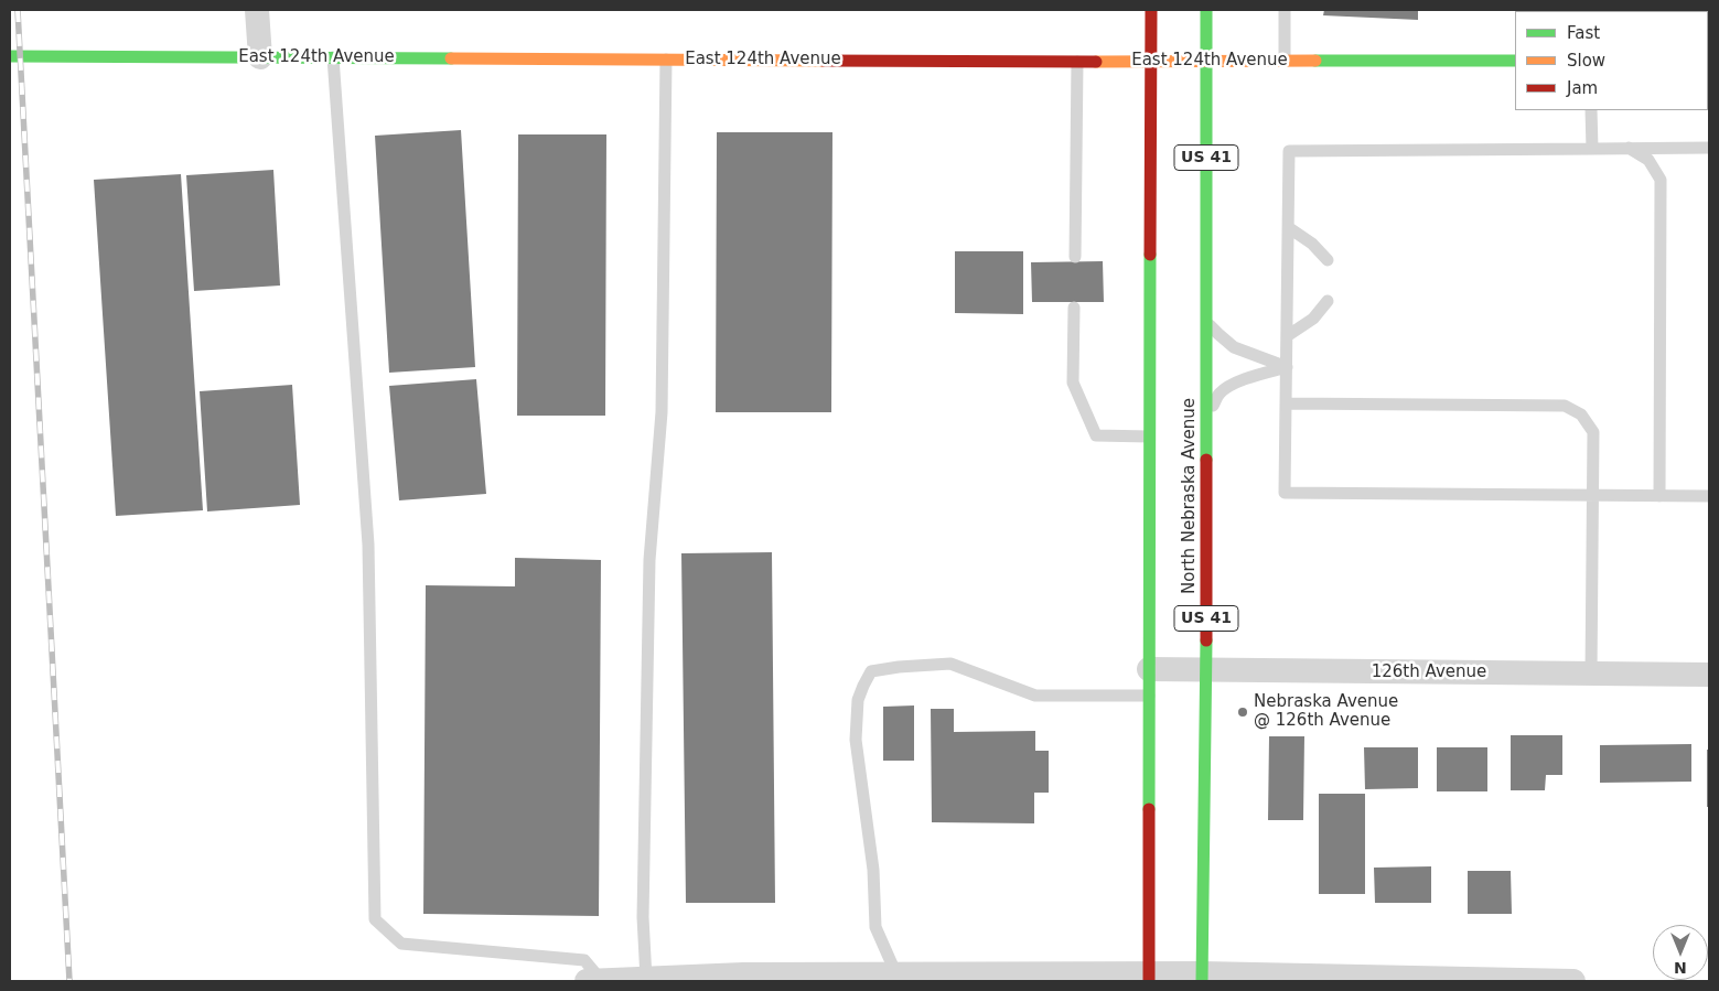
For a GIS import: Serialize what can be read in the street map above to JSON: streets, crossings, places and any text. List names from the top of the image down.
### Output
{
  "streets": {
    "main road": ["East 124th Avenue", "US 41", "North Nebraska Avenue"],
    "street": ["126th Avenue"]
  },
  "crossings": [
    ["East 124th Avenue", "US 41"],
    ["East 124th Avenue", "North Nebraska Avenue"],
    ["US 41", "126th Avenue"],
    ["North Nebraska Avenue", "126th Avenue"]
  ],
  "places": ["Nebraska Avenue @ 126th Avenue"],
  "legend": ["Fast", "Slow", "Jam"],
  "north": "bottom"
}
